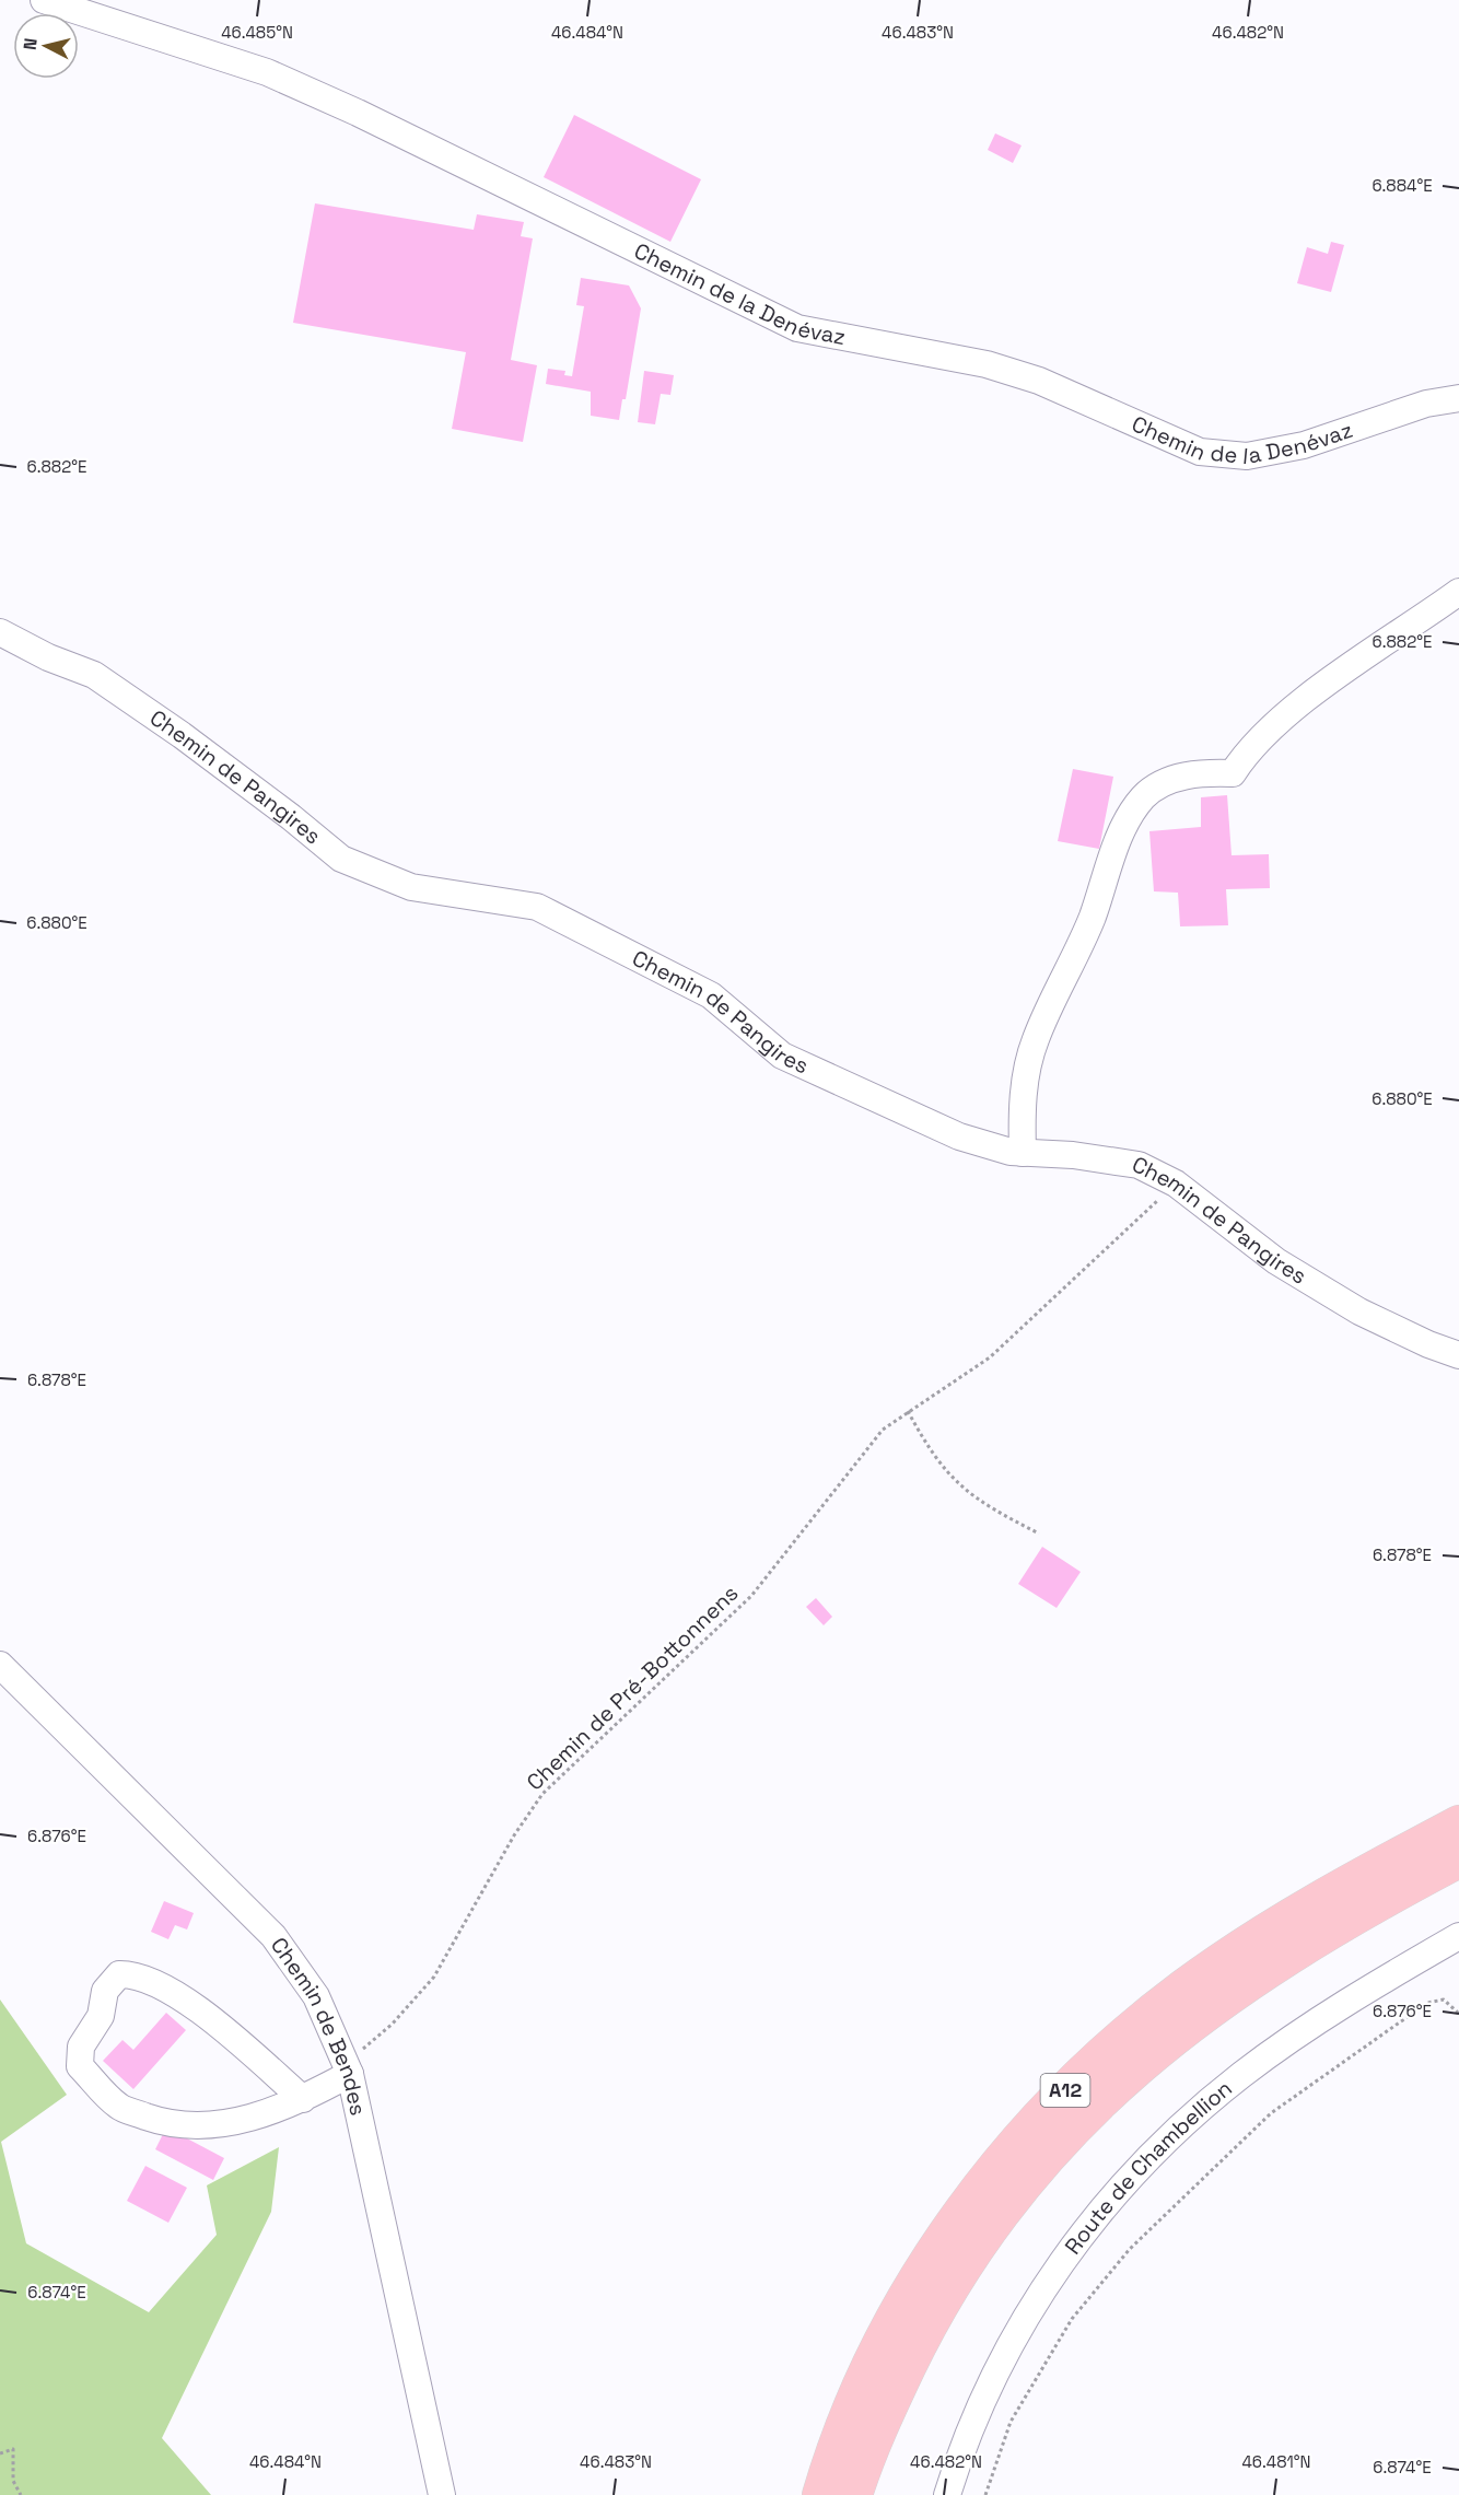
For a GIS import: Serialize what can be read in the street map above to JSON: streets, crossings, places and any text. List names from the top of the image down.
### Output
{
  "streets": {
    "highway": ["A12"],
    "street": [
      "Chemin de la Denévaz",
      "Chemin de Pangires",
      "Chemin de Bendes",
      "Route de Chambellion"
    ],
    "path": ["Chemin de Pré-Bottonnens"]
  },
  "crossings": [
    ["Chemin de Pangires", "Chemin de Pré-Bottonnens"],
    ["Chemin de Pré-Bottonnens", "Chemin de Bendes"]
  ],
  "north": "left",
  "coordinates": [
    "46.485°N",
    "46.484°N",
    "46.483°N",
    "46.482°N",
    "6.884°E",
    "6.882°E",
    "6.880°E",
    "6.878°E",
    "6.876°E",
    "6.874°E",
    "46.481°N"
  ]
}
